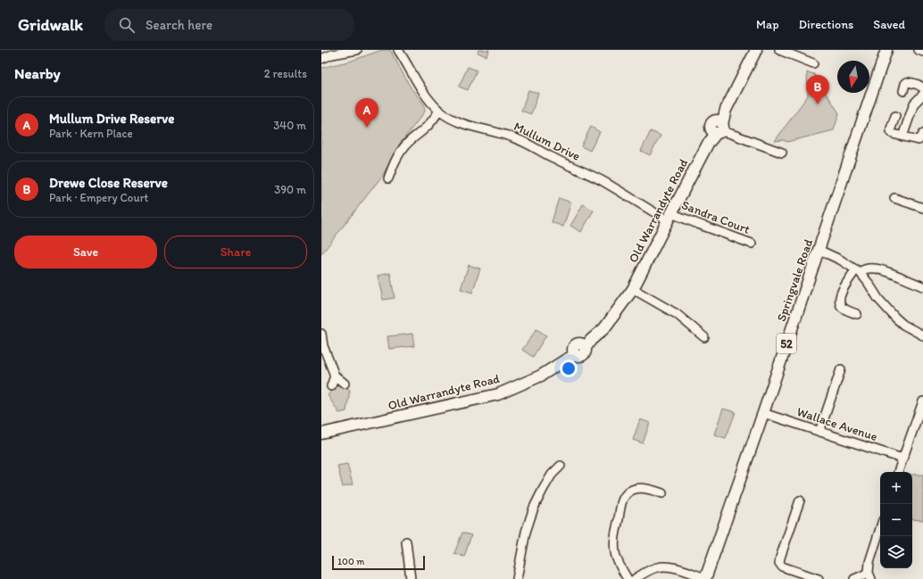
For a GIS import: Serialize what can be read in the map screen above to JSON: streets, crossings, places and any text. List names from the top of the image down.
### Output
{
  "streets": {
    "main road": ["Old Warrandyte Road", "Springvale Road", "52"],
    "street": ["Mullum Drive", "Sandra Court", "Wallace Avenue"]
  },
  "crossings": [
    ["Mullum Drive", "Old Warrandyte Road"],
    ["Mullum Drive", "Sandra Court"],
    ["Old Warrandyte Road", "Sandra Court"],
    ["Springvale Road", "Wallace Avenue"]
  ],
  "scale_bar": "100 m",
  "north": "bottom",
  "page": {
    "header": "Gridwalk",
    "search": "Search here",
    "nav": ["Map", "Directions", "Saved"],
    "heading": ["Nearby", "2 results"],
    "pins": ["B", "A"],
    "list": [
      {
        "mark": "A",
        "name": "Mullum Drive Reserve",
        "note": "Park · Kern Place",
        "value": "340 m"
      },
      {
        "mark": "B",
        "name": "Drewe Close Reserve",
        "note": "Park · Empery Court",
        "value": "390 m"
      }
    ],
    "buttons": ["Save", "Share"],
    "map_buttons": ["+", "−"],
    "scale": "100 m"
  }
}
